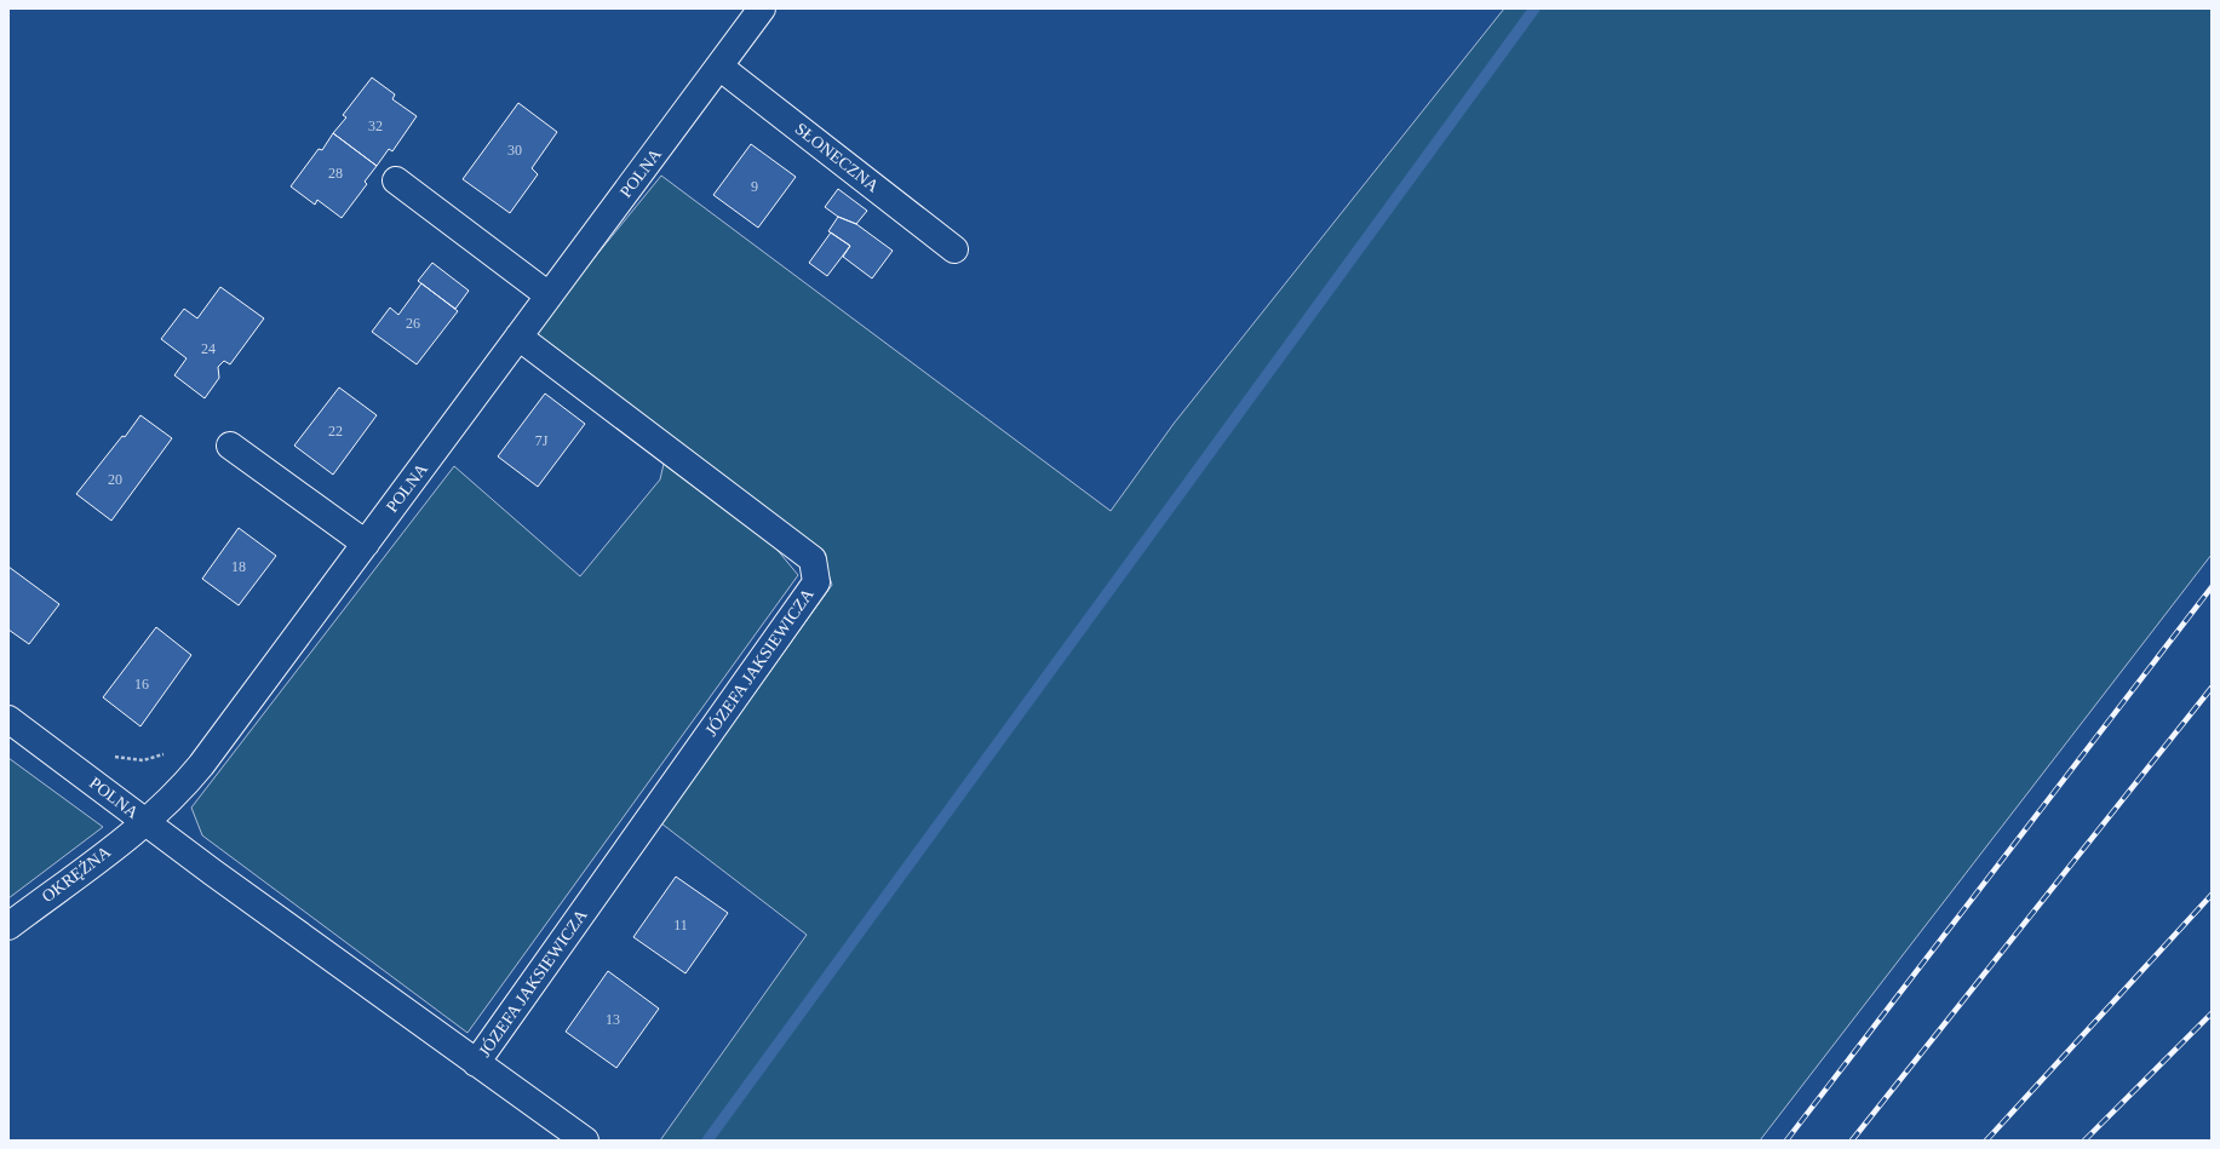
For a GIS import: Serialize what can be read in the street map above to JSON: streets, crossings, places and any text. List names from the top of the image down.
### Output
{
  "streets": {
    "street": [
      "SŁONECZNA",
      "POLNA",
      "JÓZEFA JAKSIEWICZA",
      "OKRĘŻNA"
    ]
  },
  "crossings": [
    ["SŁONECZNA", "POLNA"],
    ["POLNA", "JÓZEFA JAKSIEWICZA"],
    ["POLNA", "OKRĘŻNA"]
  ],
  "house_numbers": [
    "32",
    "30",
    "28",
    "9",
    "26",
    "24",
    "22",
    "7J",
    "20",
    "18",
    "16",
    "11",
    "13"
  ]
}
